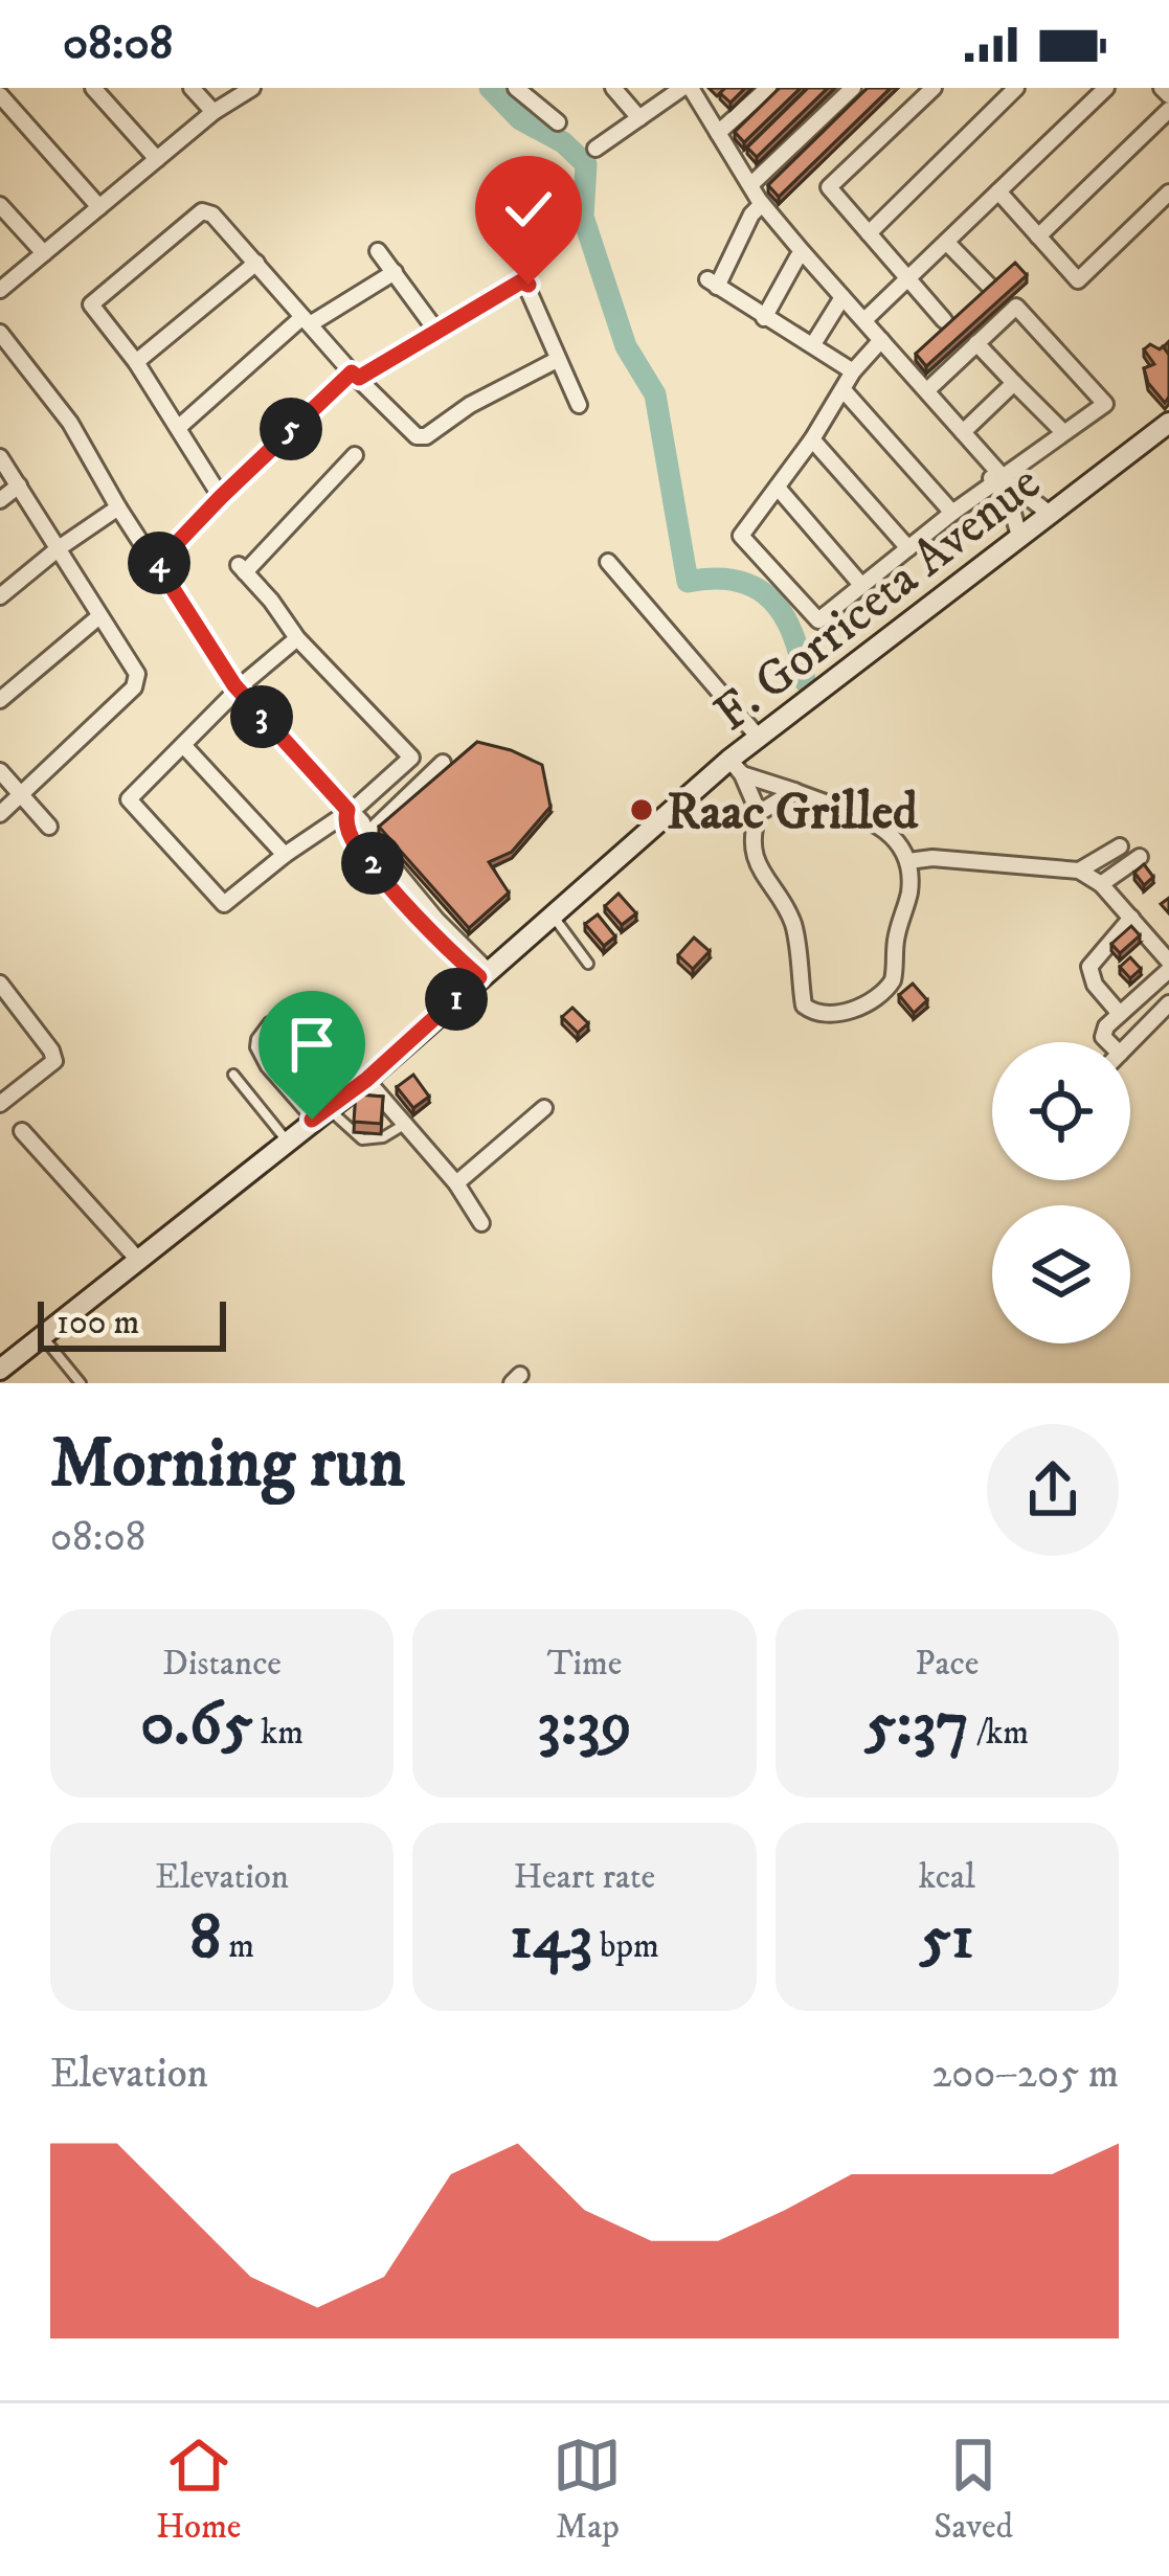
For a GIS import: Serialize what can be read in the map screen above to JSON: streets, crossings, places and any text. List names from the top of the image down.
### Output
{
  "streets": {
    "main road": ["F. Gorriceta Avenue"]
  },
  "places": ["Raac Grilled"],
  "scale_bar": "100 m",
  "page": {
    "status": "08:08",
    "pins": [
      "5",
      "4",
      "3",
      "2",
      "1"
    ],
    "scale": "100 m",
    "heading": ["Morning run", "08:08"],
    "stats": [
      ["Distance", "0.65 km"],
      ["Time", "3:39"],
      ["Pace", "5:37 /km"],
      ["Elevation", "8 m"],
      ["Heart rate", "143 bpm"],
      ["kcal", "51"]
    ],
    "chart": ["Elevation", "200–205 m"],
    "tabs": ["Home", "Map", "Saved"]
  }
}
